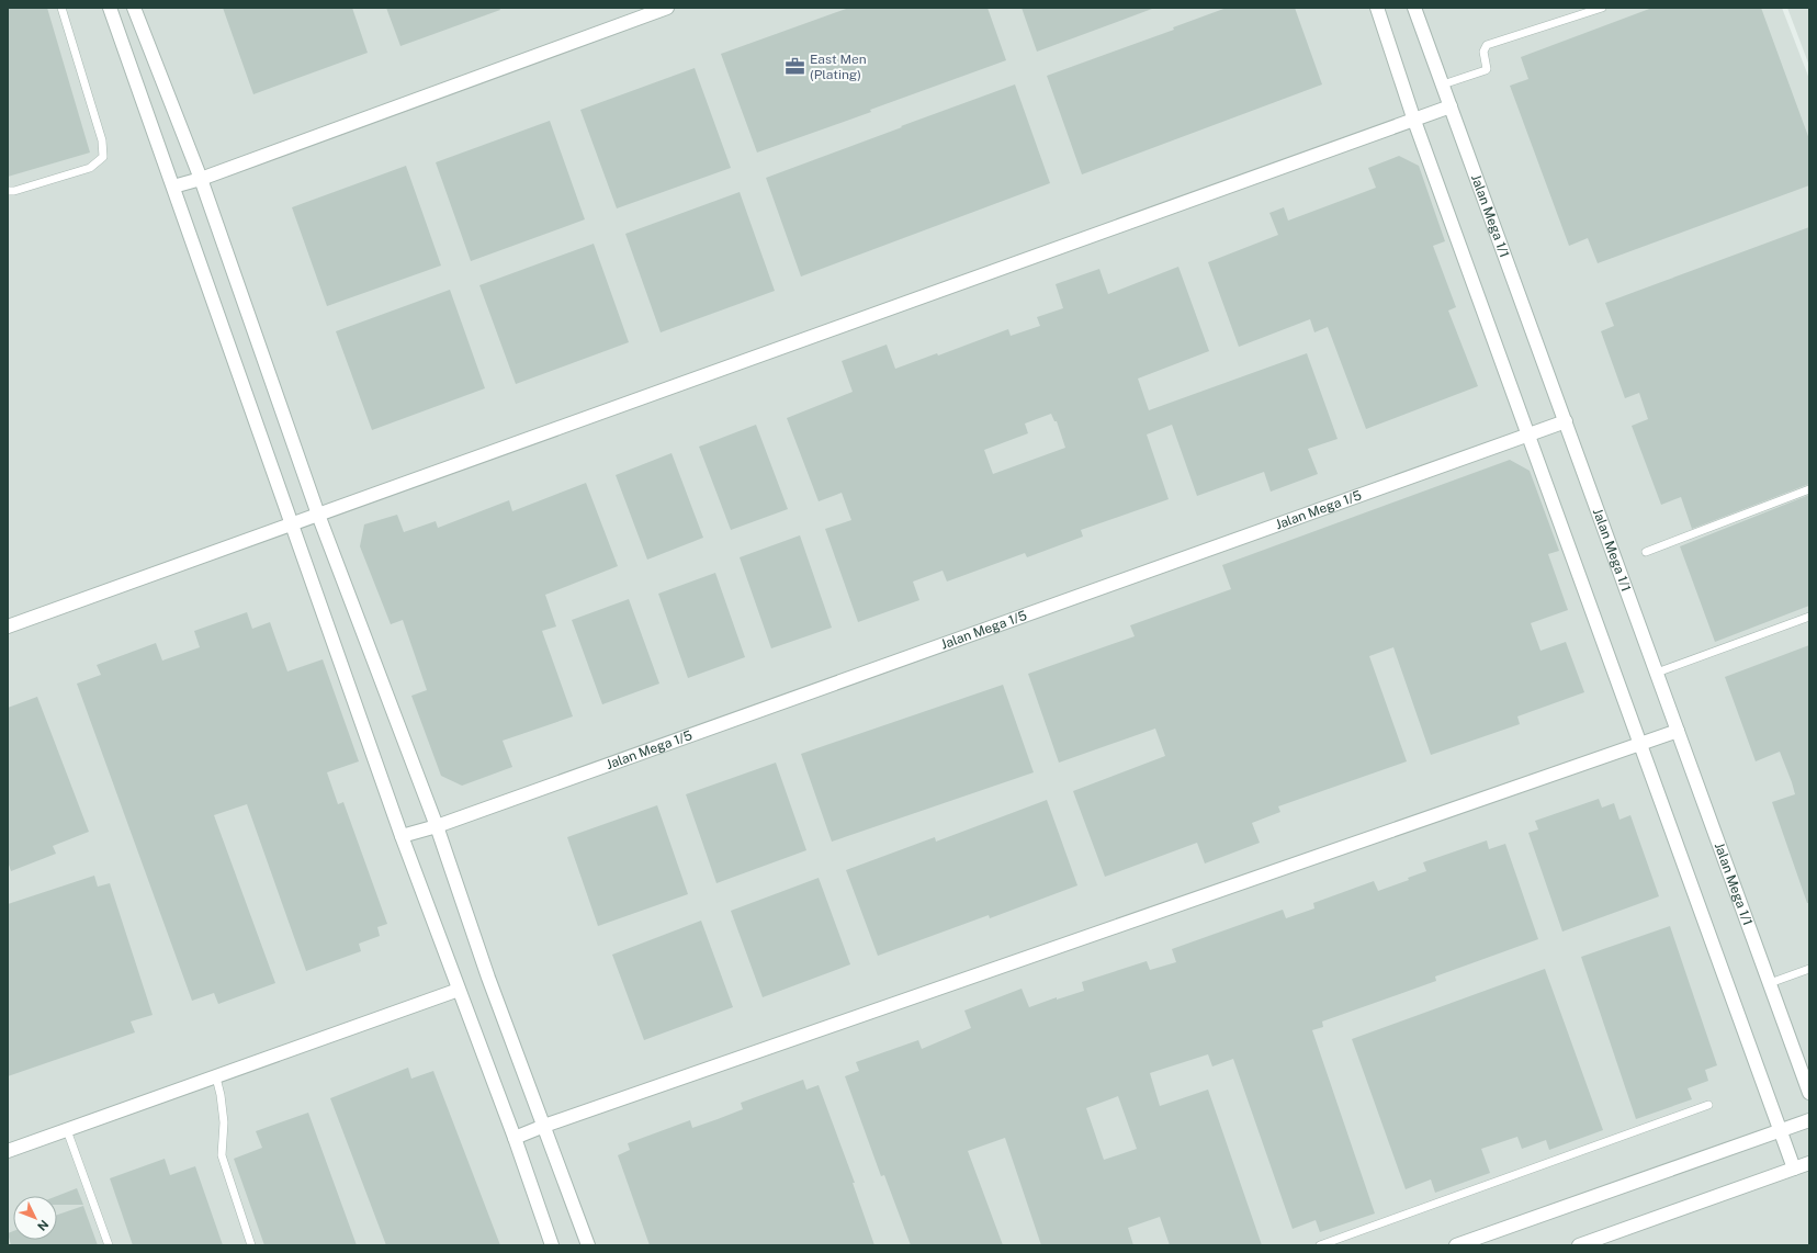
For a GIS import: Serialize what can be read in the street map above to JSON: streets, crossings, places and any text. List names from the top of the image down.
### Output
{
  "streets": {
    "street": ["Jalan Mega 1/1", "Jalan Mega 1/5"]
  },
  "crossings": [
    ["Jalan Mega 1/1", "Jalan Mega 1/5"]
  ],
  "places": {
    "office": ["East Men (Plating)"]
  },
  "north": "bottom right"
}
